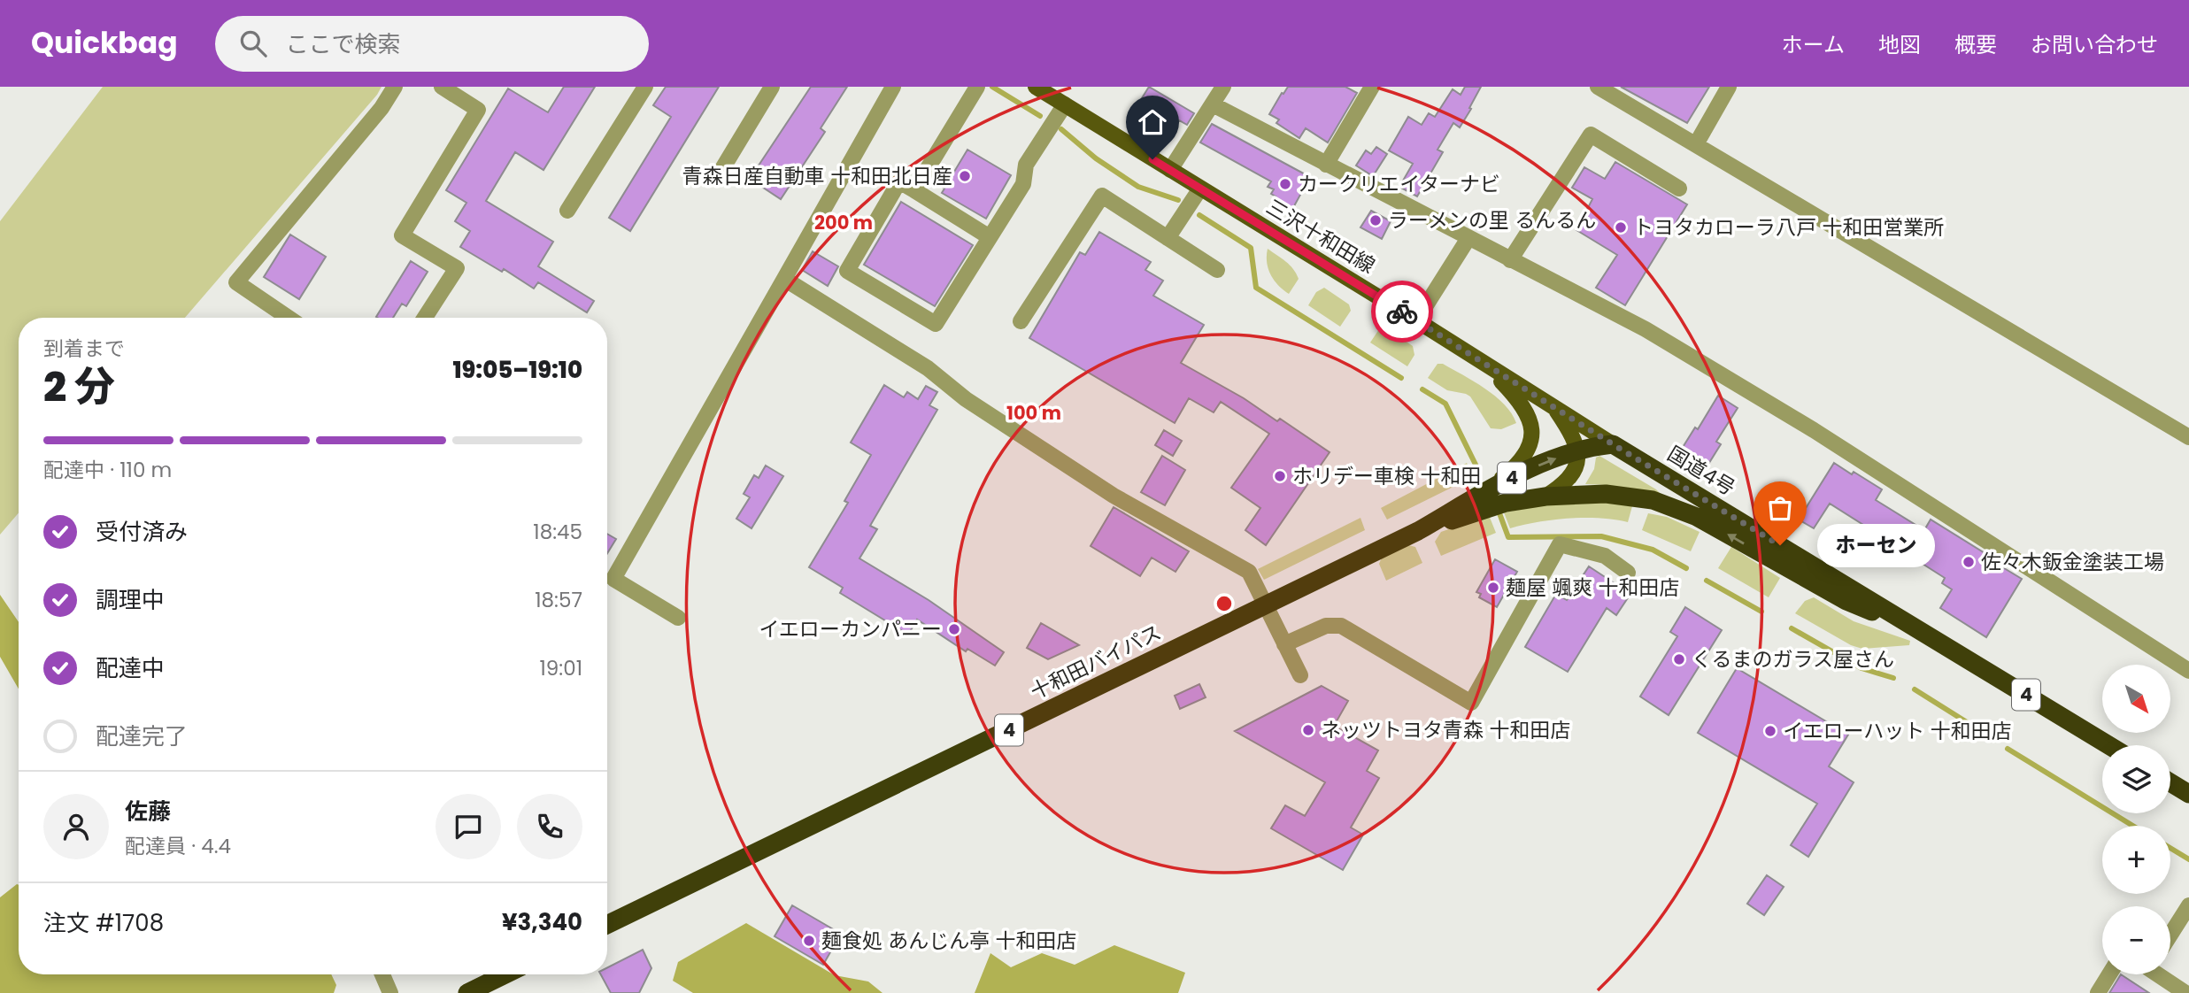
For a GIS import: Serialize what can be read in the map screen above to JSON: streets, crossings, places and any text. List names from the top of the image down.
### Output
{
  "streets": {
    "highway": ["国道4号", "4", "十和田バイパス"],
    "main road": ["三沢十和田線"]
  },
  "crossings": [
    ["三沢十和田線", "国道4号"],
    ["三沢十和田線", "十和田バイパス"],
    ["国道4号", "十和田バイパス"]
  ],
  "places": [
    "青森日産自動車 十和田北日産",
    "カークリエイターナビ",
    "ラーメンの里 るんるん",
    "トヨタカローラ八戸 十和田営業所",
    "ホリデー車検 十和田",
    "ホーセン",
    "佐々木鈑金塗装工場",
    "麺屋 颯爽 十和田店",
    "イエローカンパニー",
    "くるまのガラス屋さん",
    "ネッツトヨタ青森 十和田店",
    "イエローハット 十和田店",
    "麺食処 あんじん亭 十和田店"
  ],
  "north": "bottom right",
  "page": {
    "header": "Quickbag",
    "search": "ここで検索",
    "nav": [
      "ホーム",
      "地図",
      "概要",
      "お問い合わせ"
    ],
    "heading": ["2 分", "到着まで", "19:05–19:10"],
    "panel": [
      "佐藤",
      "配達員 · 4.4",
      "注文 #1708",
      "¥3,340"
    ],
    "bar": "配達中 · 110 m",
    "list": [
      ["受付済み", "18:45"],
      ["調理中", "18:57"],
      ["配達中", "19:01"],
      "配達完了"
    ],
    "bubble": "ホーセン",
    "map_buttons": ["+", "−"]
  },
  "rings": ["200 m", "100 m"]
}
